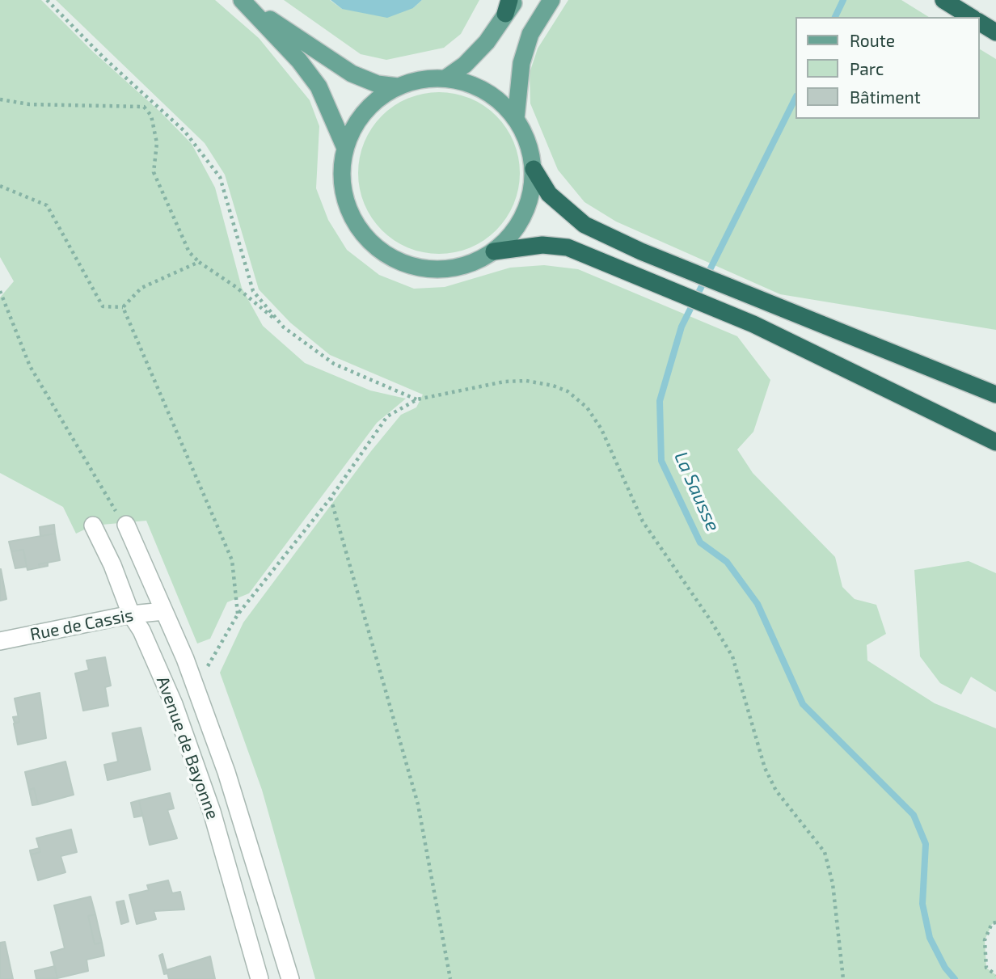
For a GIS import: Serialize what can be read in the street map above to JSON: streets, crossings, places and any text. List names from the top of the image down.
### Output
{
  "streets": {
    "street": ["Rue de Cassis", "Avenue de Bayonne"]
  },
  "crossings": [
    ["Rue de Cassis", "Avenue de Bayonne"]
  ],
  "water": ["La Sausse"],
  "legend": ["Route", "Parc", "Bâtiment"]
}
